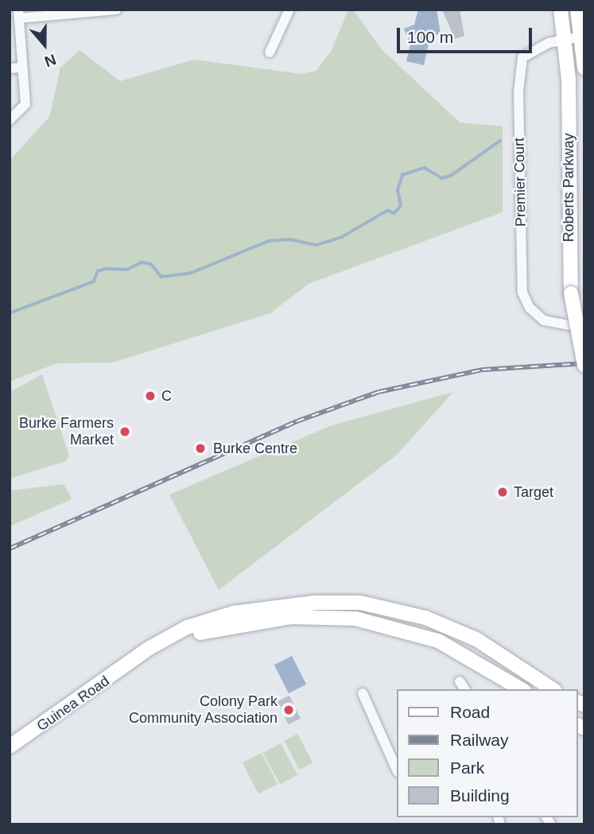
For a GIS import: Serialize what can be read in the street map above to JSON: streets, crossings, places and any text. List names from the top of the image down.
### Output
{
  "streets": {
    "main road": ["Roberts Parkway", "Guinea Road"],
    "street": ["Premier Court"]
  },
  "crossings": [
    ["Premier Court", "Roberts Parkway"]
  ],
  "places": [
    "C",
    "Burke Farmers Market",
    "Burke Centre",
    "Target",
    "Colony Park Community Association"
  ],
  "legend": [
    "Road",
    "Railway",
    "Park",
    "Building"
  ],
  "scale_bar": "100 m",
  "north": "bottom"
}
